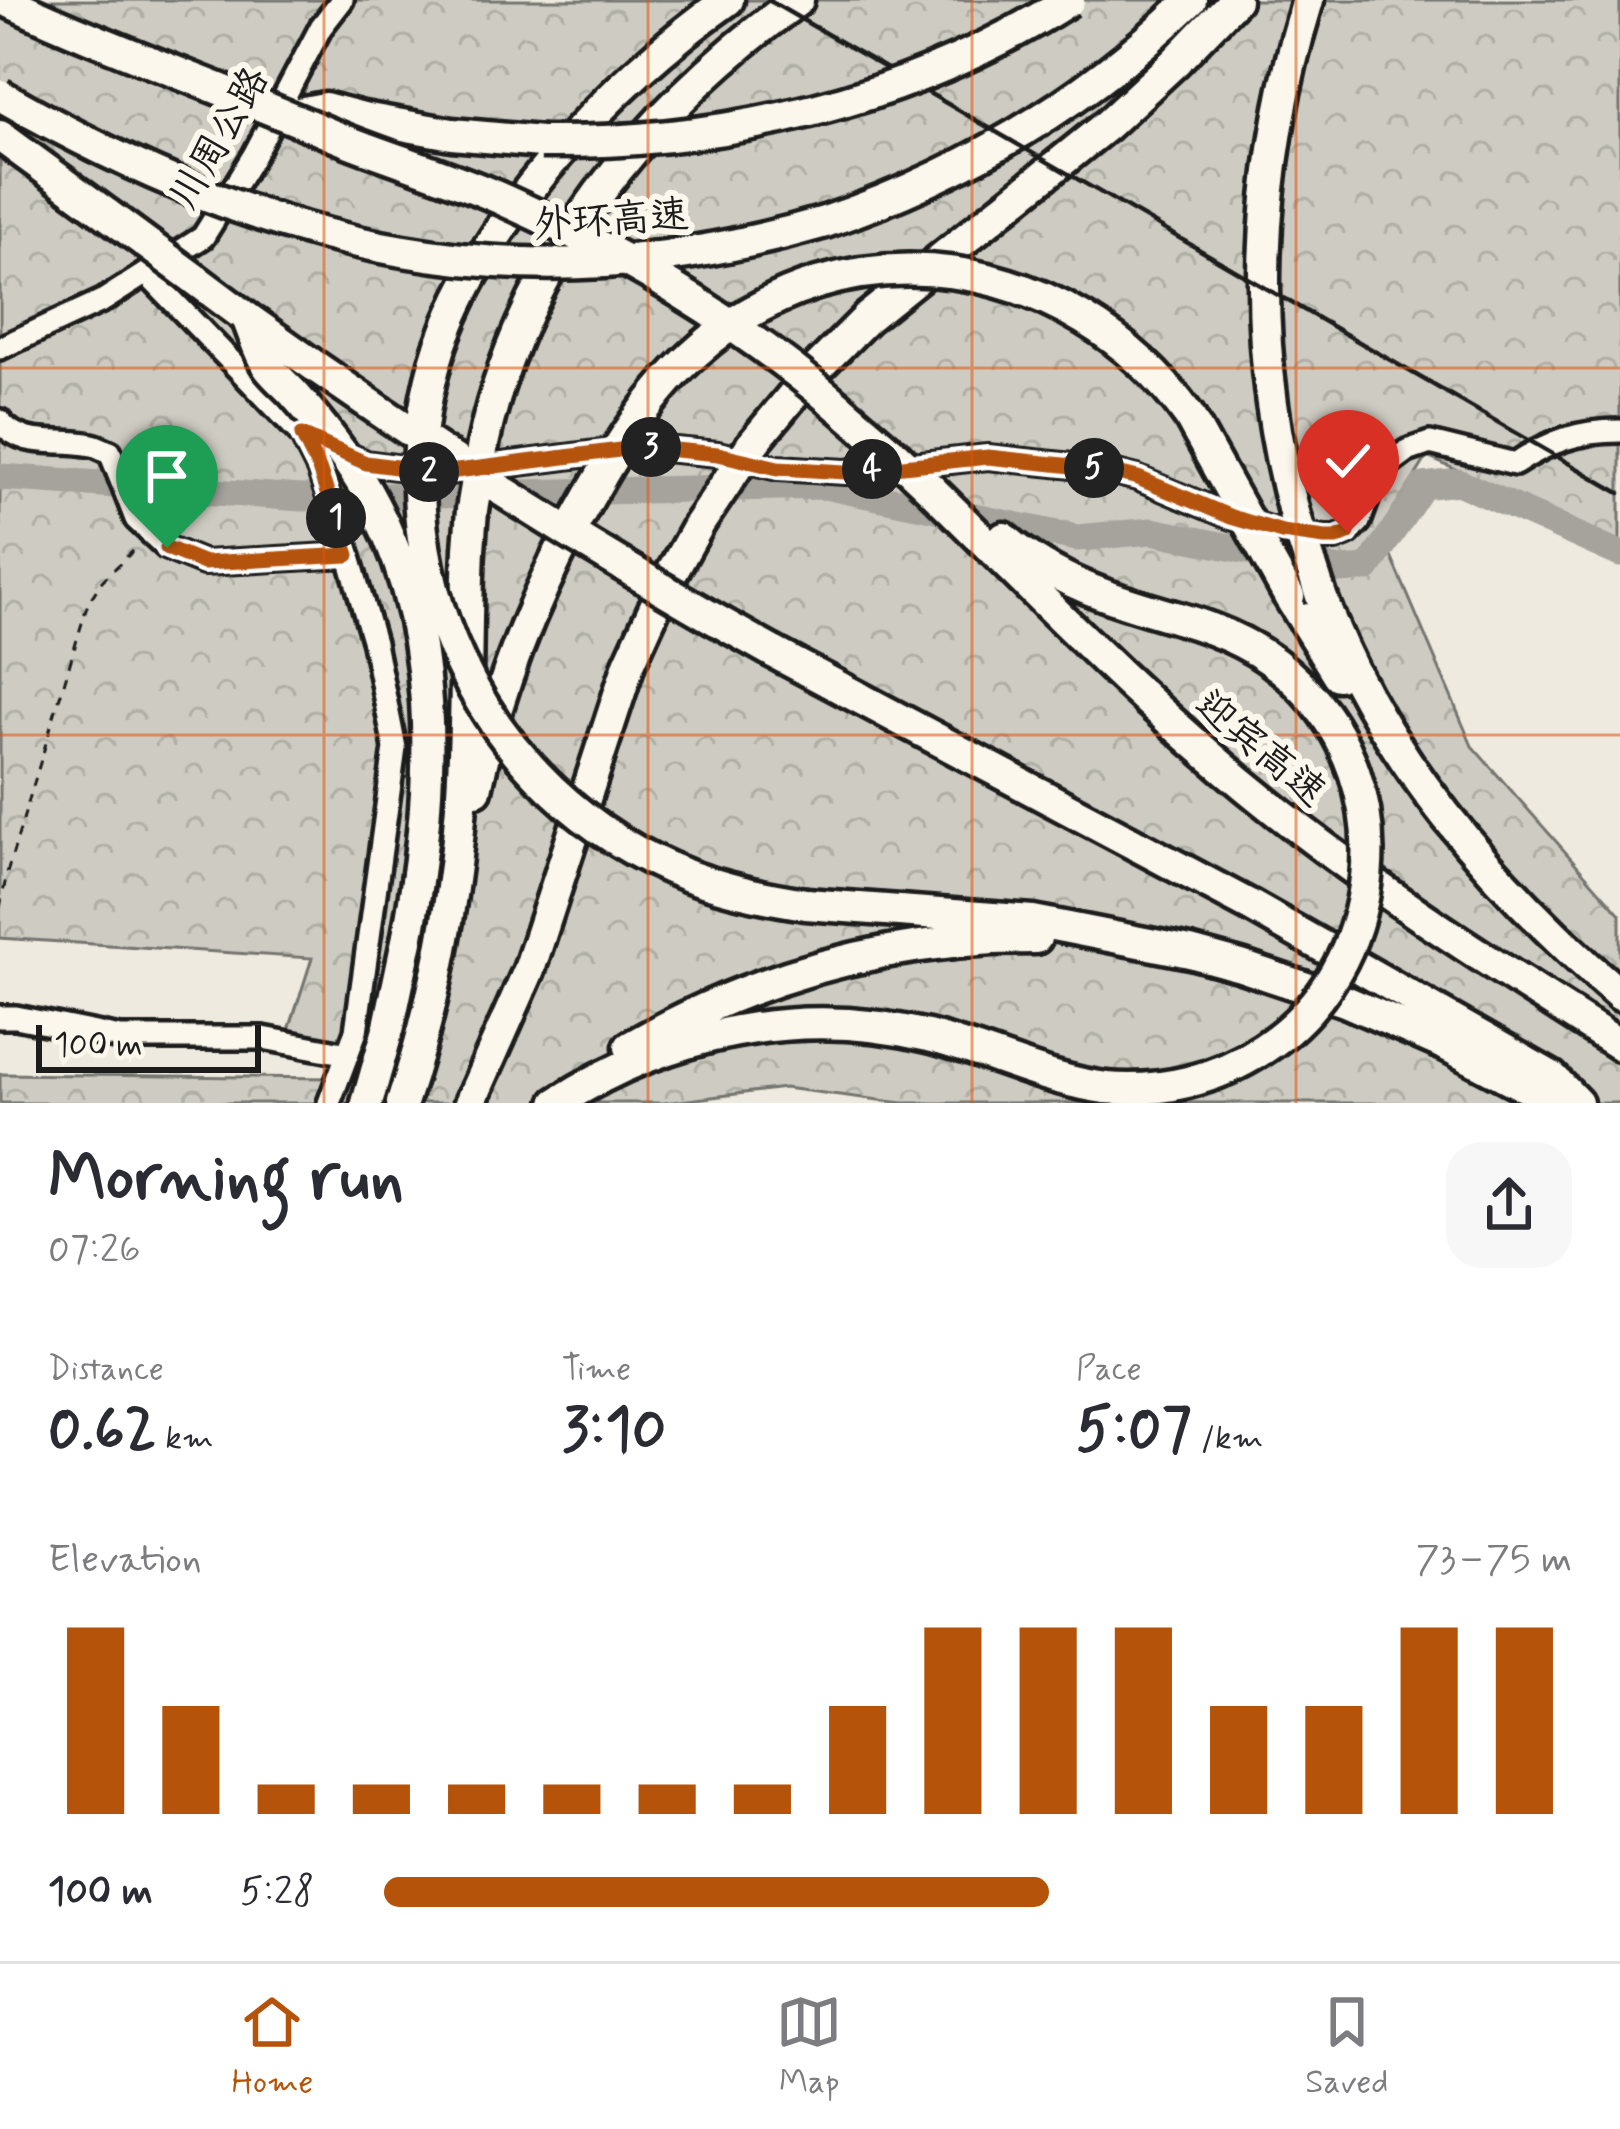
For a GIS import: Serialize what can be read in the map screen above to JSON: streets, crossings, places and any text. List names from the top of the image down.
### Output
{
  "streets": {
    "highway": ["外环高速", "迎宾高速"],
    "street": ["川周公路"]
  },
  "crossings": [
    ["外环高速", "迎宾高速"]
  ],
  "scale_bar": "100 m",
  "page": {
    "pins": [
      "3",
      "5",
      "4",
      "2",
      "1"
    ],
    "scale": "100 m",
    "heading": ["Morning run", "07:26"],
    "stats": [
      ["Distance", "0.62 km"],
      ["Time", "3:10"],
      ["Pace", "5:07 /km"]
    ],
    "chart": ["Elevation", "73–75 m"],
    "list": [
      {
        "name": "100 m",
        "note": "5:28"
      }
    ],
    "tabs": ["Home", "Map", "Saved"]
  }
}
